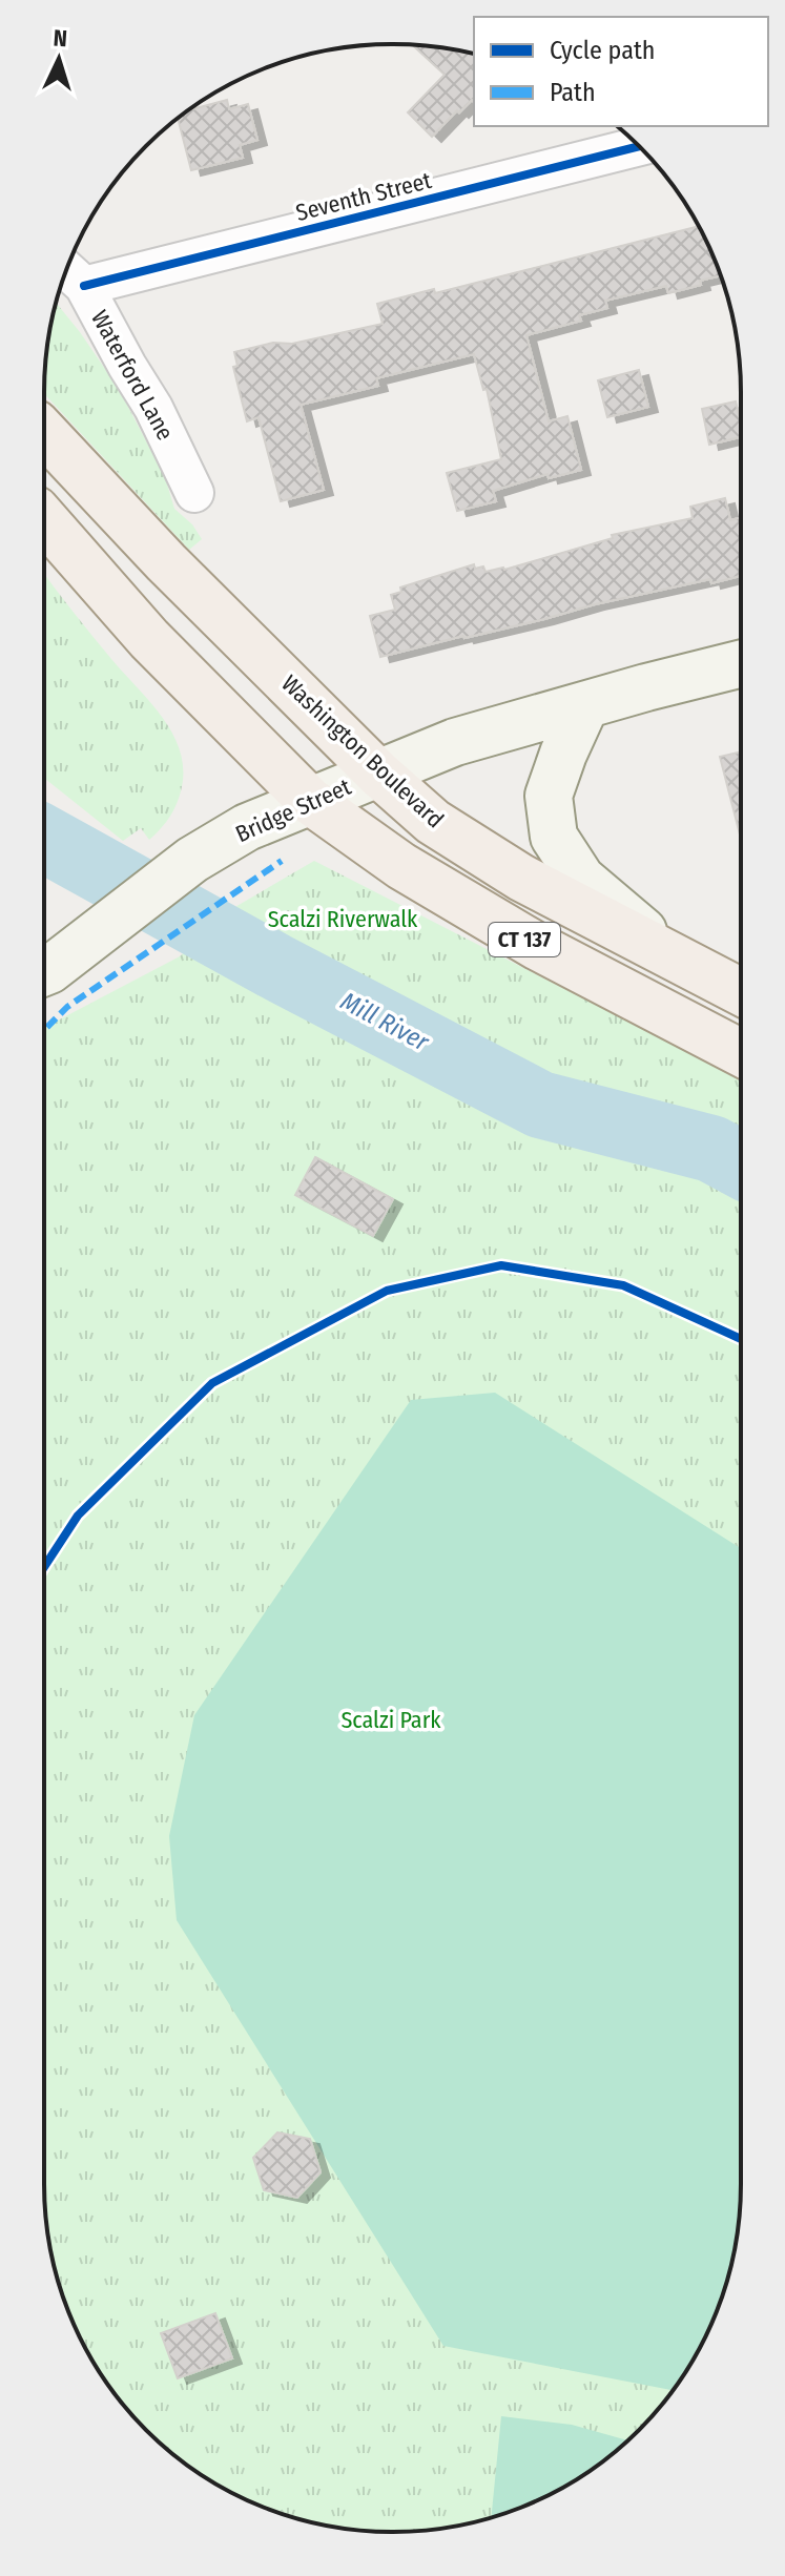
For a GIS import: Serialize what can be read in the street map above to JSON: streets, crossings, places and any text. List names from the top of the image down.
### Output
{
  "streets": {
    "main road": ["Washington Boulevard", "Bridge Street", "CT 137"],
    "street": ["Seventh Street", "Waterford Lane"]
  },
  "crossings": [
    ["Seventh Street", "Waterford Lane"],
    ["Washington Boulevard", "Bridge Street"],
    ["Bridge Street", "CT 137"]
  ],
  "water": ["Mill River"],
  "parks": ["Scalzi Riverwalk", "Scalzi Park"],
  "legend": ["Cycle path", "Path"],
  "north": "top"
}
